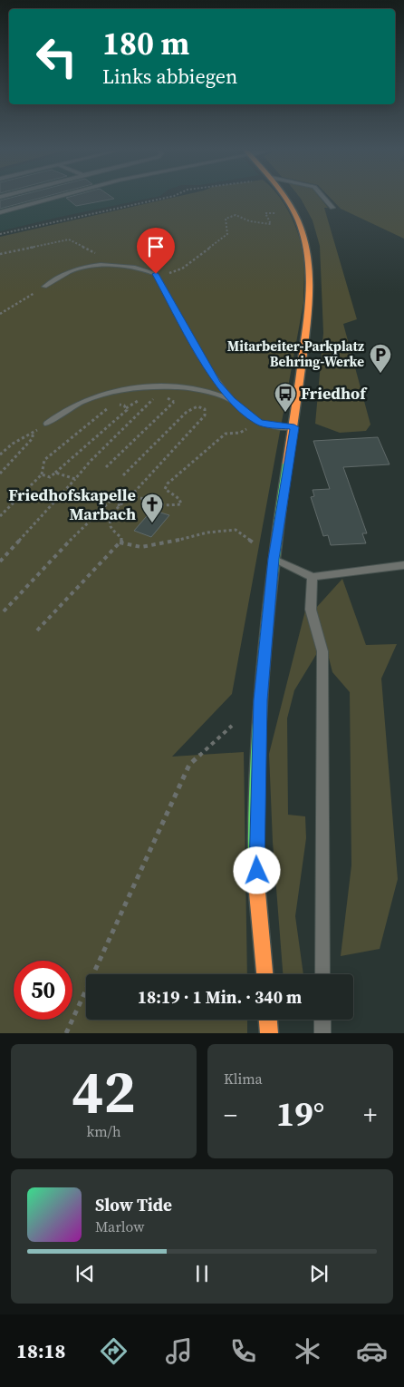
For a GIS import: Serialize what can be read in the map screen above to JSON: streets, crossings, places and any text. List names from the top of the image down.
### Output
{
  "places": {
    "parking": ["Mitarbeiter-Parkplatz Behring-Werke"],
    "bus stop": ["Friedhof"],
    "church": ["Friedhofskapelle Marbach"]
  },
  "page": {
    "turn": ["180 m", "Links abbiegen"],
    "limit": "50",
    "trip": "18:19 · 1 Min. · 340 m",
    "tile": [
      ["42", "km/h"],
      "Klima"
    ],
    "heat": ["−", "19°", "+"],
    "song": ["Slow Tide", "Marlow"],
    "tabs": "18:18"
  }
}
